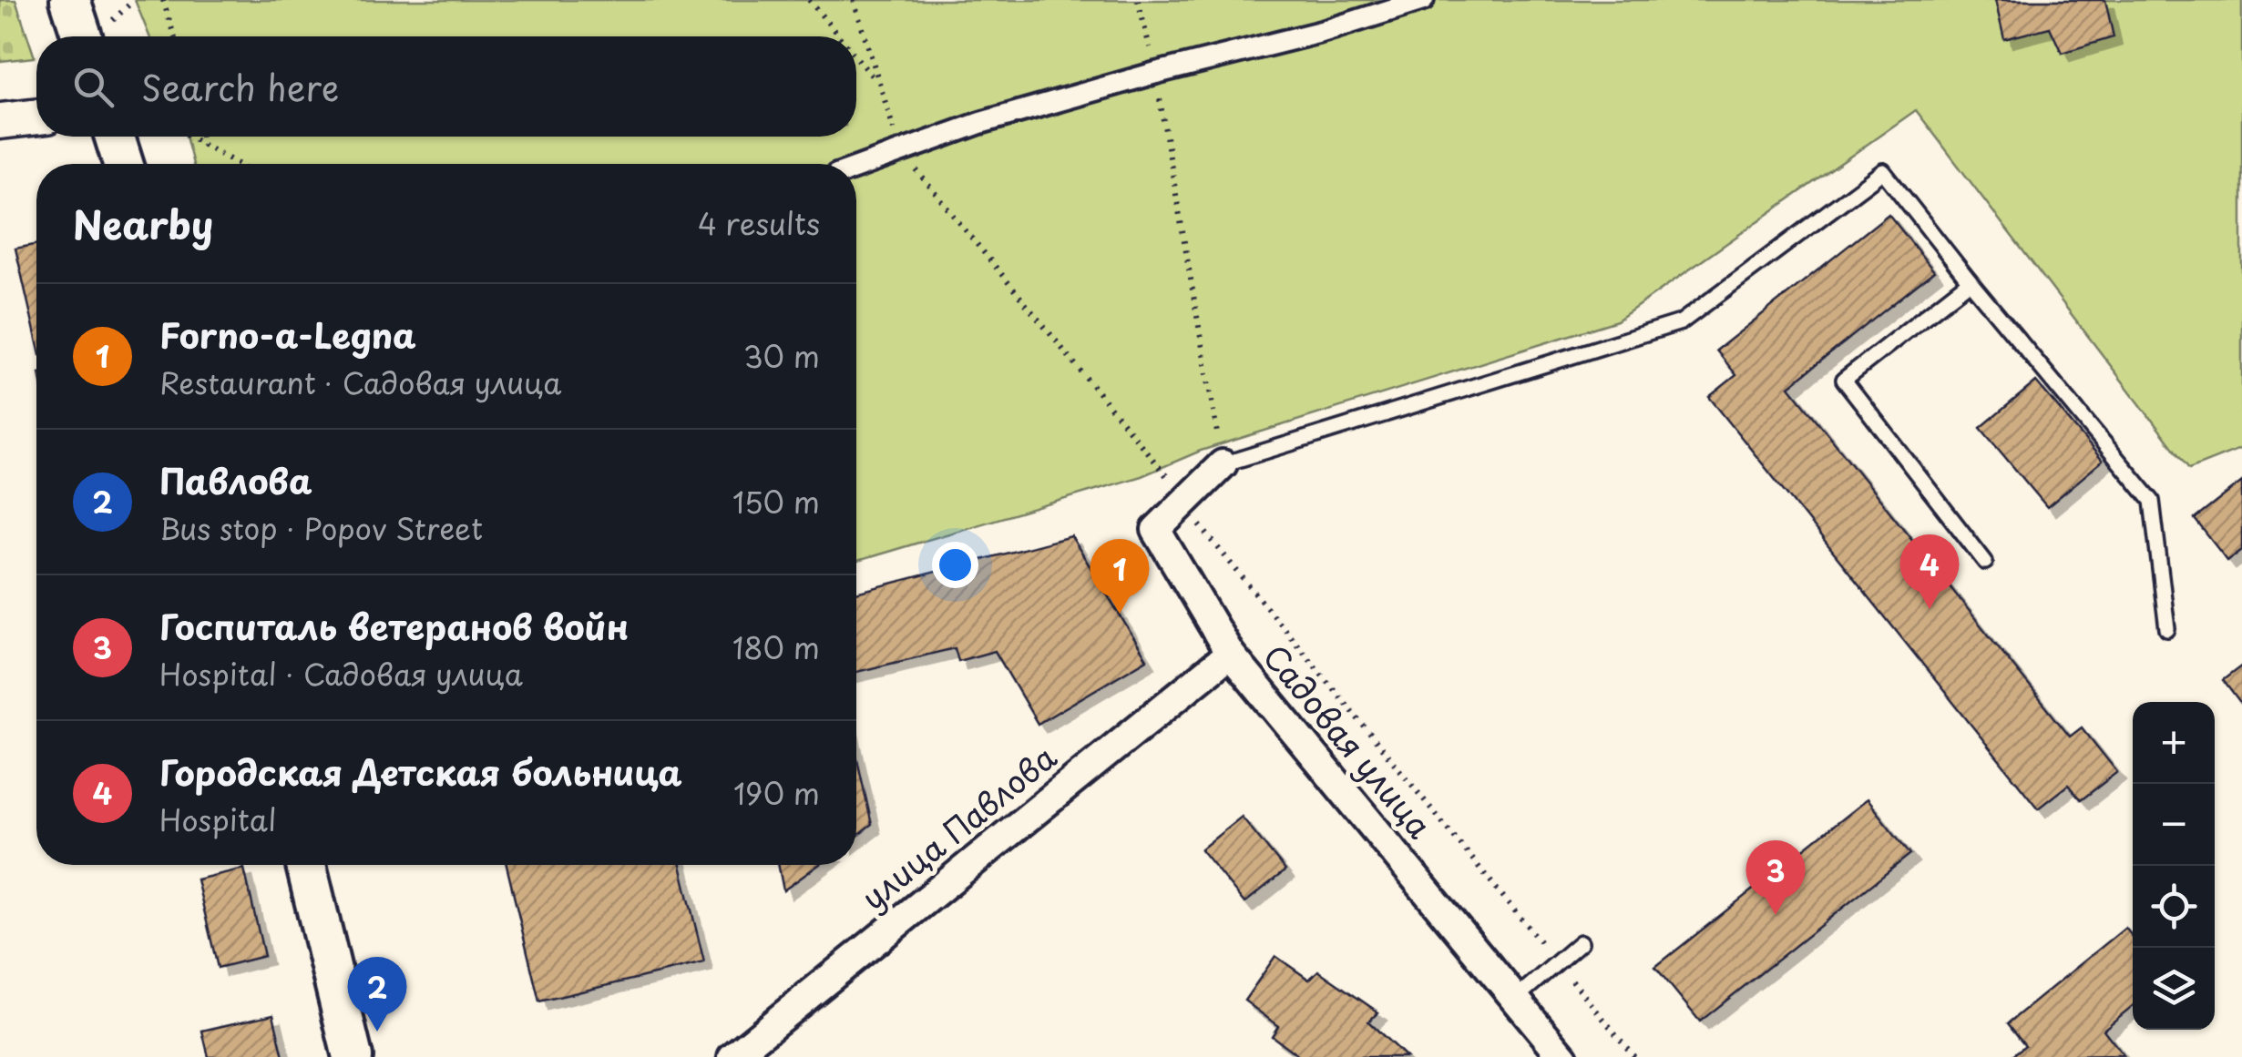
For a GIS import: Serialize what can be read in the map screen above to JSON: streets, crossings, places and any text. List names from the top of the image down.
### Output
{
  "streets": {
    "street": ["Садовая улица", "улица Павлова"]
  },
  "crossings": [
    ["Садовая улица", "улица Павлова"]
  ],
  "page": {
    "search": "Search here",
    "heading": ["Nearby", "4 results"],
    "list": [
      {
        "mark": "1",
        "name": "Forno-a-Legna",
        "note": "Restaurant · Садовая улица",
        "value": "30 m"
      },
      {
        "mark": "2",
        "name": "Павлова",
        "note": "Bus stop · Popov Street",
        "value": "150 m"
      },
      {
        "mark": "3",
        "name": "Госпиталь ветеранов войн",
        "note": "Hospital · Садовая улица",
        "value": "180 m"
      },
      {
        "mark": "4",
        "name": "Городская Детская больница",
        "note": "Hospital",
        "value": "190 m"
      }
    ],
    "pins": [
      "4",
      "1",
      "3",
      "2"
    ],
    "map_buttons": ["+", "−"]
  }
}
